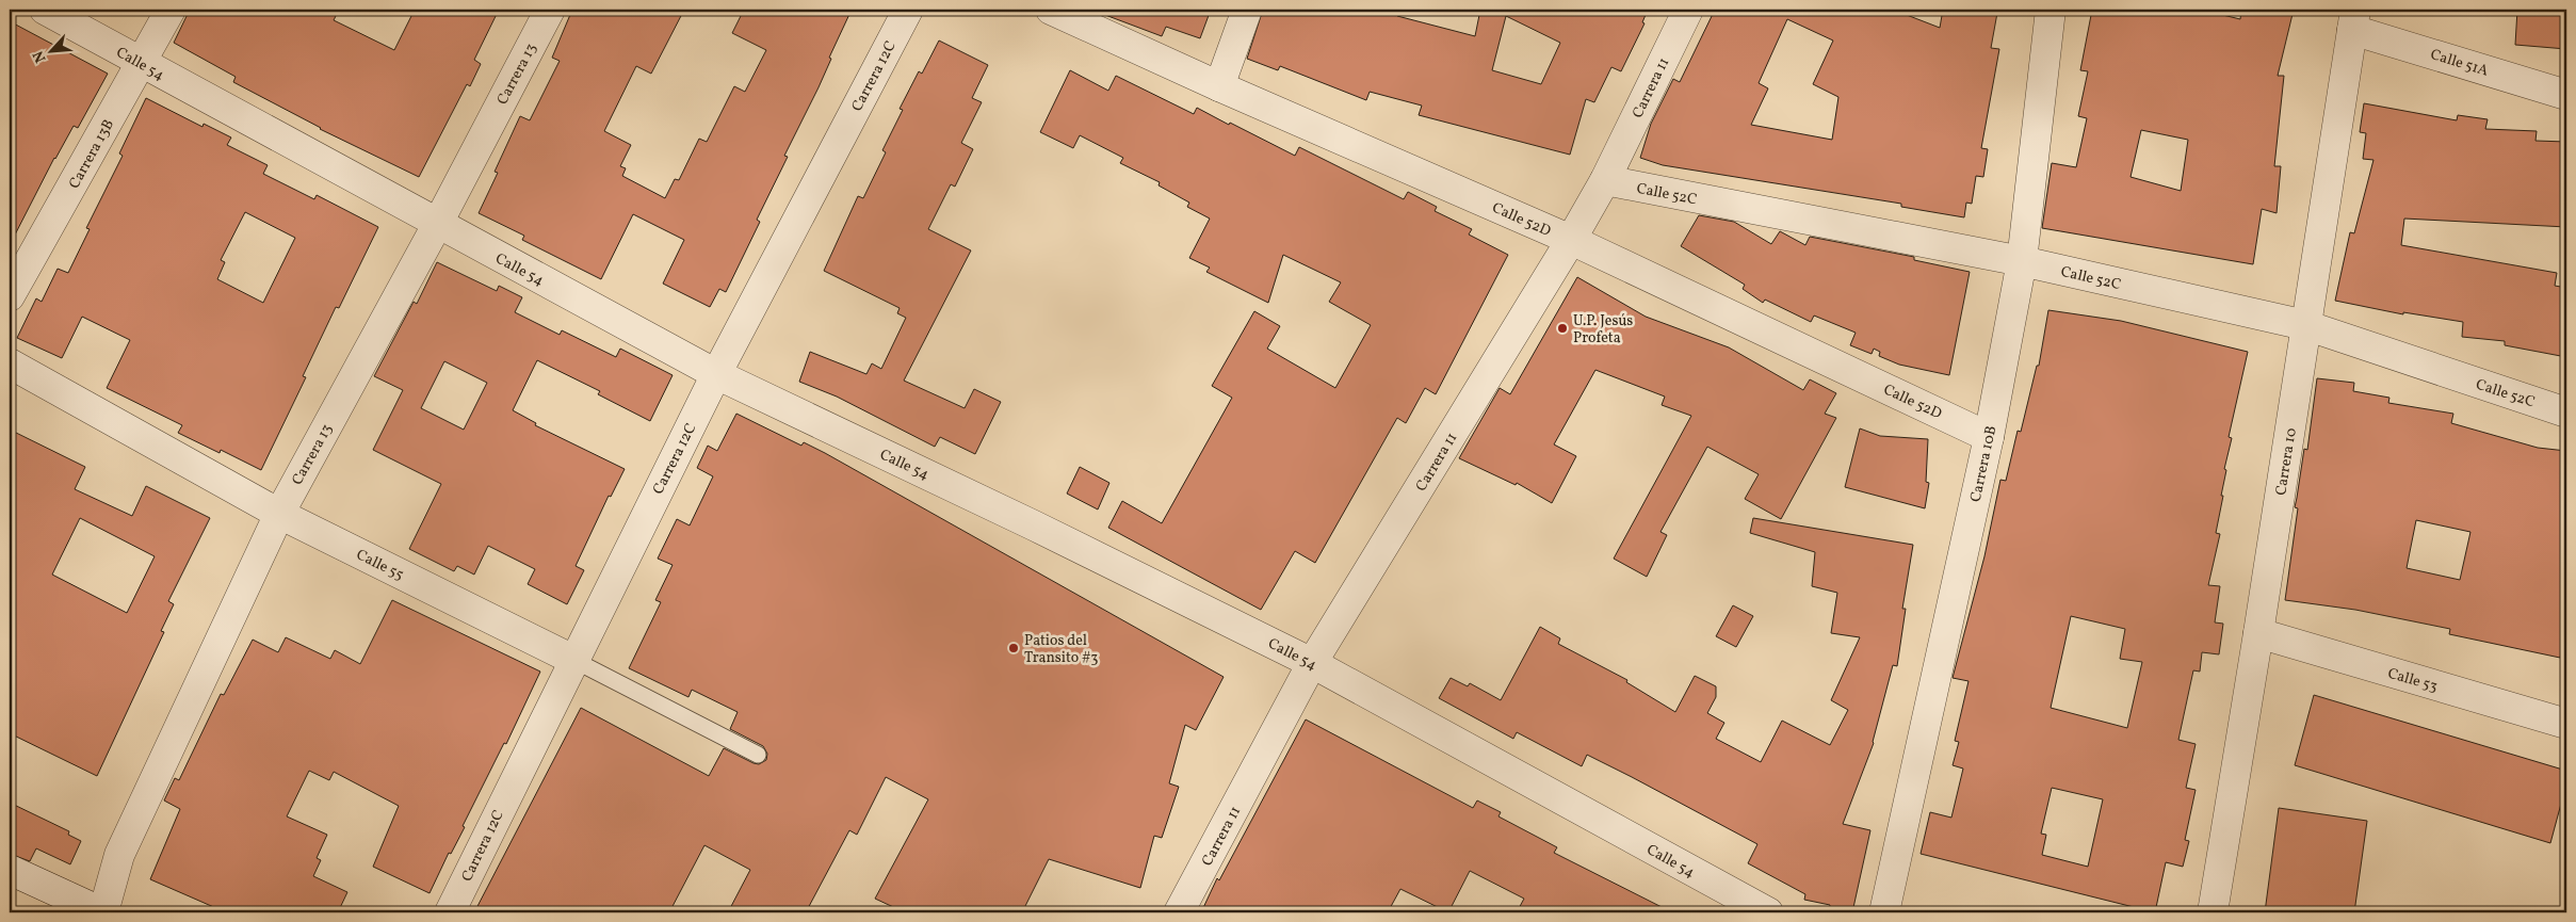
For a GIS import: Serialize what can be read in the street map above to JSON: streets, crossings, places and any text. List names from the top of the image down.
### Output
{
  "streets": {
    "street": [
      "Calle 51A",
      "Calle 54",
      "Carrera 13",
      "Carrera 12C",
      "Carrera 11",
      "Carrera 13B",
      "Calle 52C",
      "Calle 52D",
      "Carrera 10",
      "Carrera 10B",
      "Calle 55",
      "Calle 53"
    ]
  },
  "crossings": [
    ["Calle 51A", "Carrera 10"],
    ["Calle 54", "Carrera 13"],
    ["Calle 54", "Carrera 12C"],
    ["Calle 54", "Carrera 11"],
    ["Calle 54", "Carrera 13B"],
    ["Carrera 13", "Calle 55"],
    ["Carrera 12C", "Calle 55"],
    ["Carrera 11", "Calle 52C"],
    ["Carrera 11", "Calle 52D"],
    ["Calle 52C", "Carrera 10"],
    ["Calle 52C", "Carrera 10B"],
    ["Calle 52D", "Carrera 10B"],
    ["Carrera 10", "Calle 53"]
  ],
  "places": ["U.P. Jesús Profeta", "Patios del Transito #3"],
  "north": "bottom left"
}
